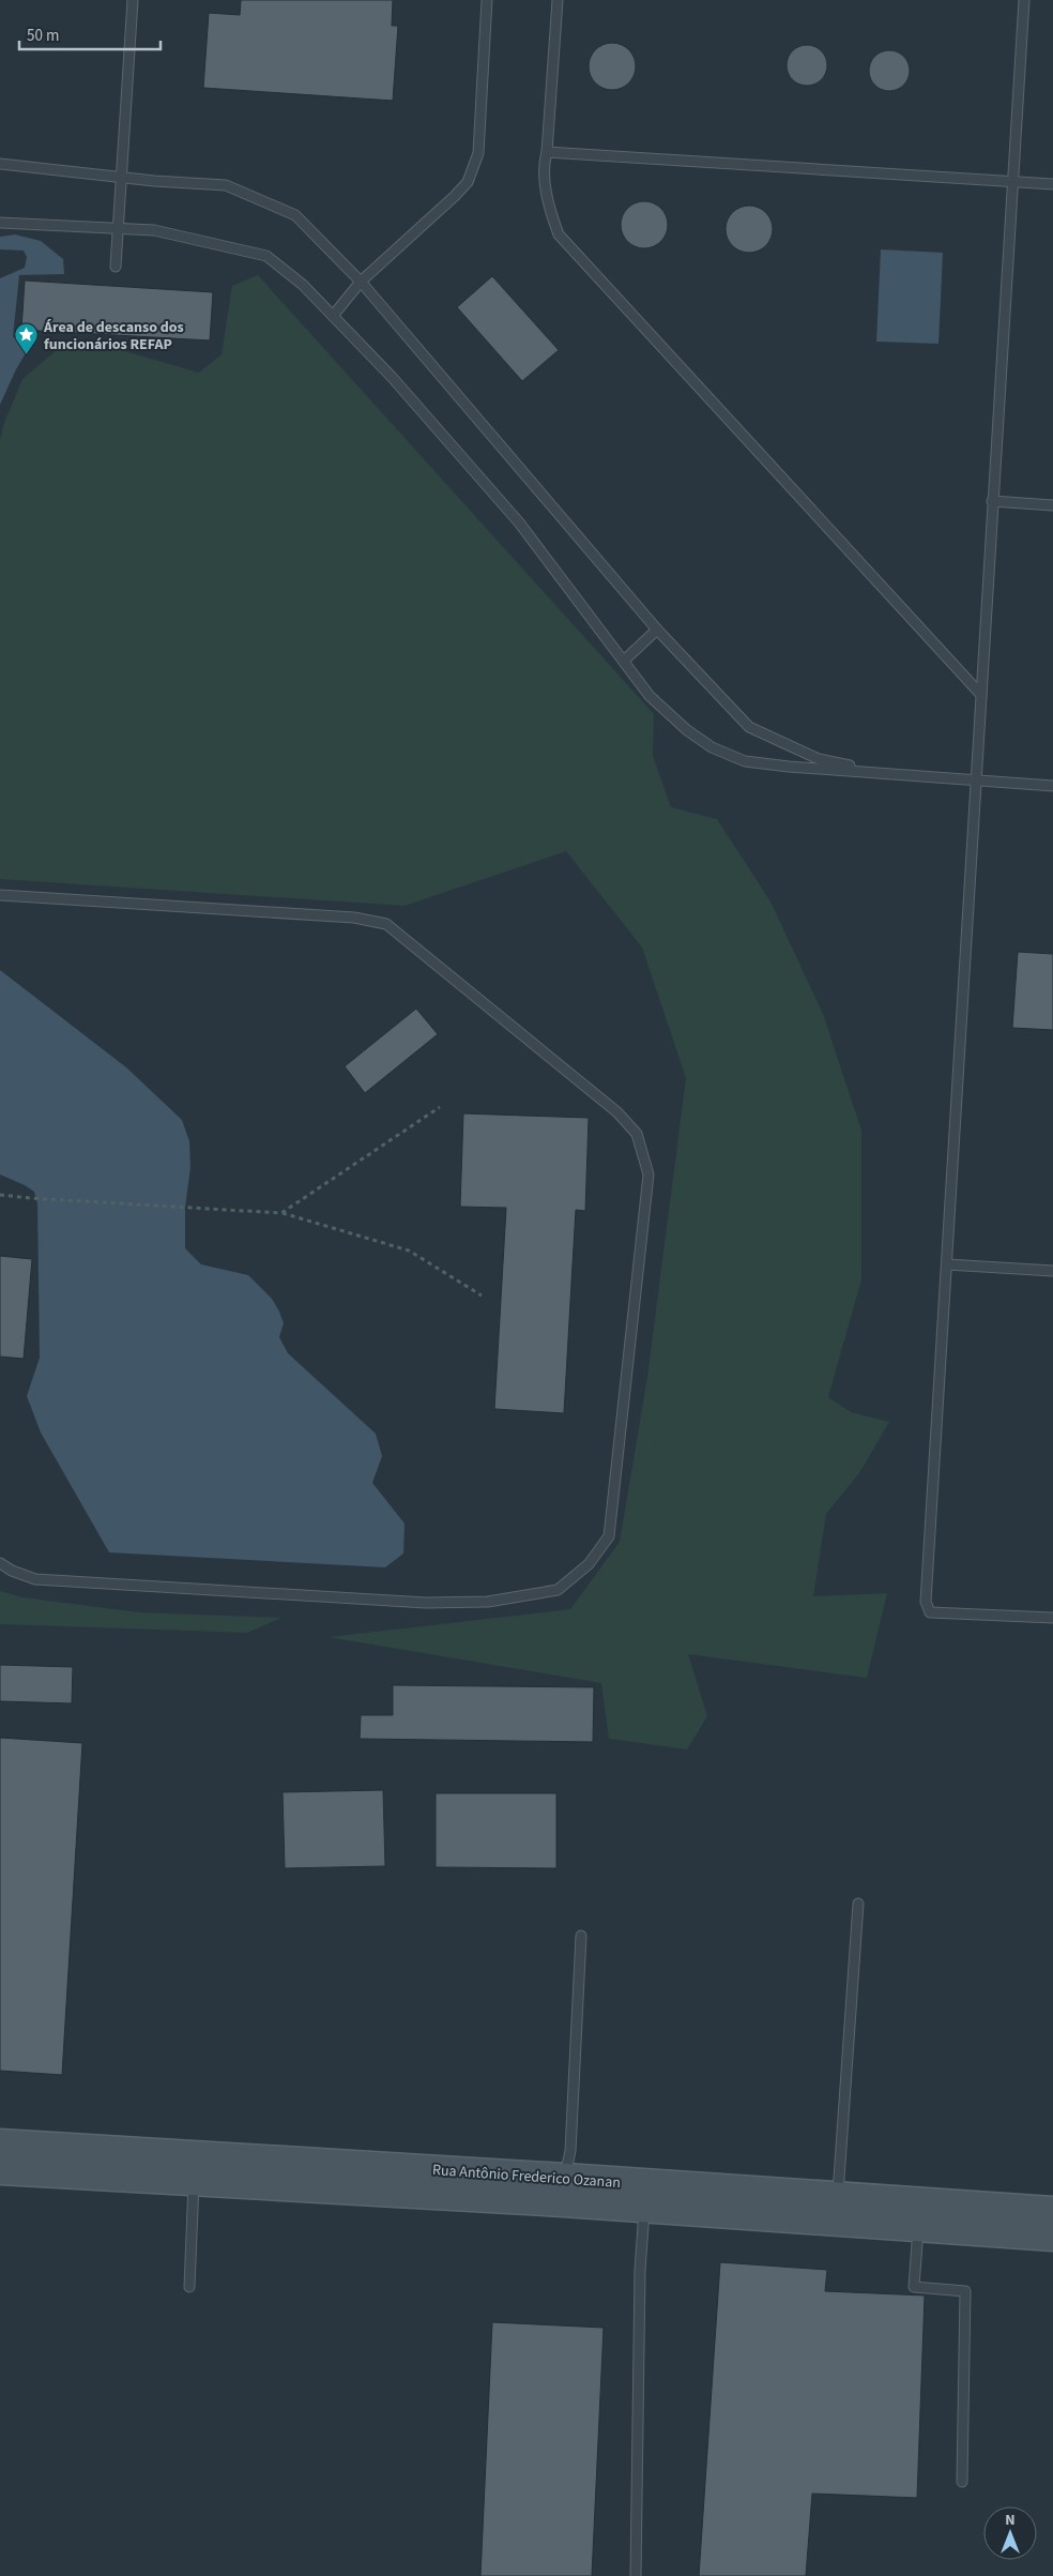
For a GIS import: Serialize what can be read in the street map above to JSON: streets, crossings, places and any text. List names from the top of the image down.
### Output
{
  "streets": {
    "main road": ["Rua Antônio Frederico Ozanan"]
  },
  "places": {
    "place": ["Área de descanso dos funcionários REFAP"]
  },
  "scale_bar": "50 m",
  "north": "top"
}
